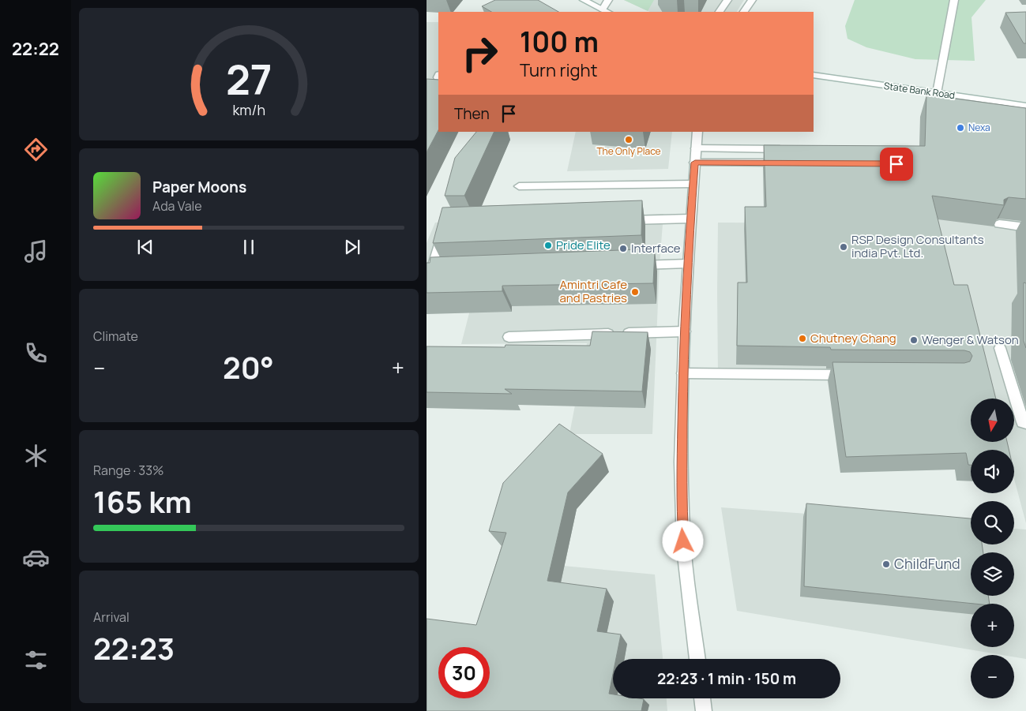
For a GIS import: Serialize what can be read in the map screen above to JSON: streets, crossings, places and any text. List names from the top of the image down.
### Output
{
  "streets": {
    "street": ["State Bank Road"]
  },
  "places": [
    "Nexa",
    "The Only Place",
    "Pride Elite",
    "RSP Design Consultants india Pvt. Ltd.",
    "Interface",
    "Amintri Cafe and Pastries",
    "Chutney Chang",
    "Wenger & Watson",
    "ChildFund"
  ],
  "north": "bottom",
  "page": {
    "tabs": "22:22",
    "turn": ["100 m", "Turn right"],
    "then": "Then",
    "song": ["Paper Moons", "Ada Vale"],
    "tile": [
      "Climate",
      ["Range · 33%", "165 km"],
      ["Arrival", "22:23"]
    ],
    "heat": ["−", "20°", "+"],
    "map_buttons": ["+", "−"],
    "limit": "30",
    "trip": "22:23 · 1 min · 150 m",
    "gauge": ["27", "km/h"]
  }
}
